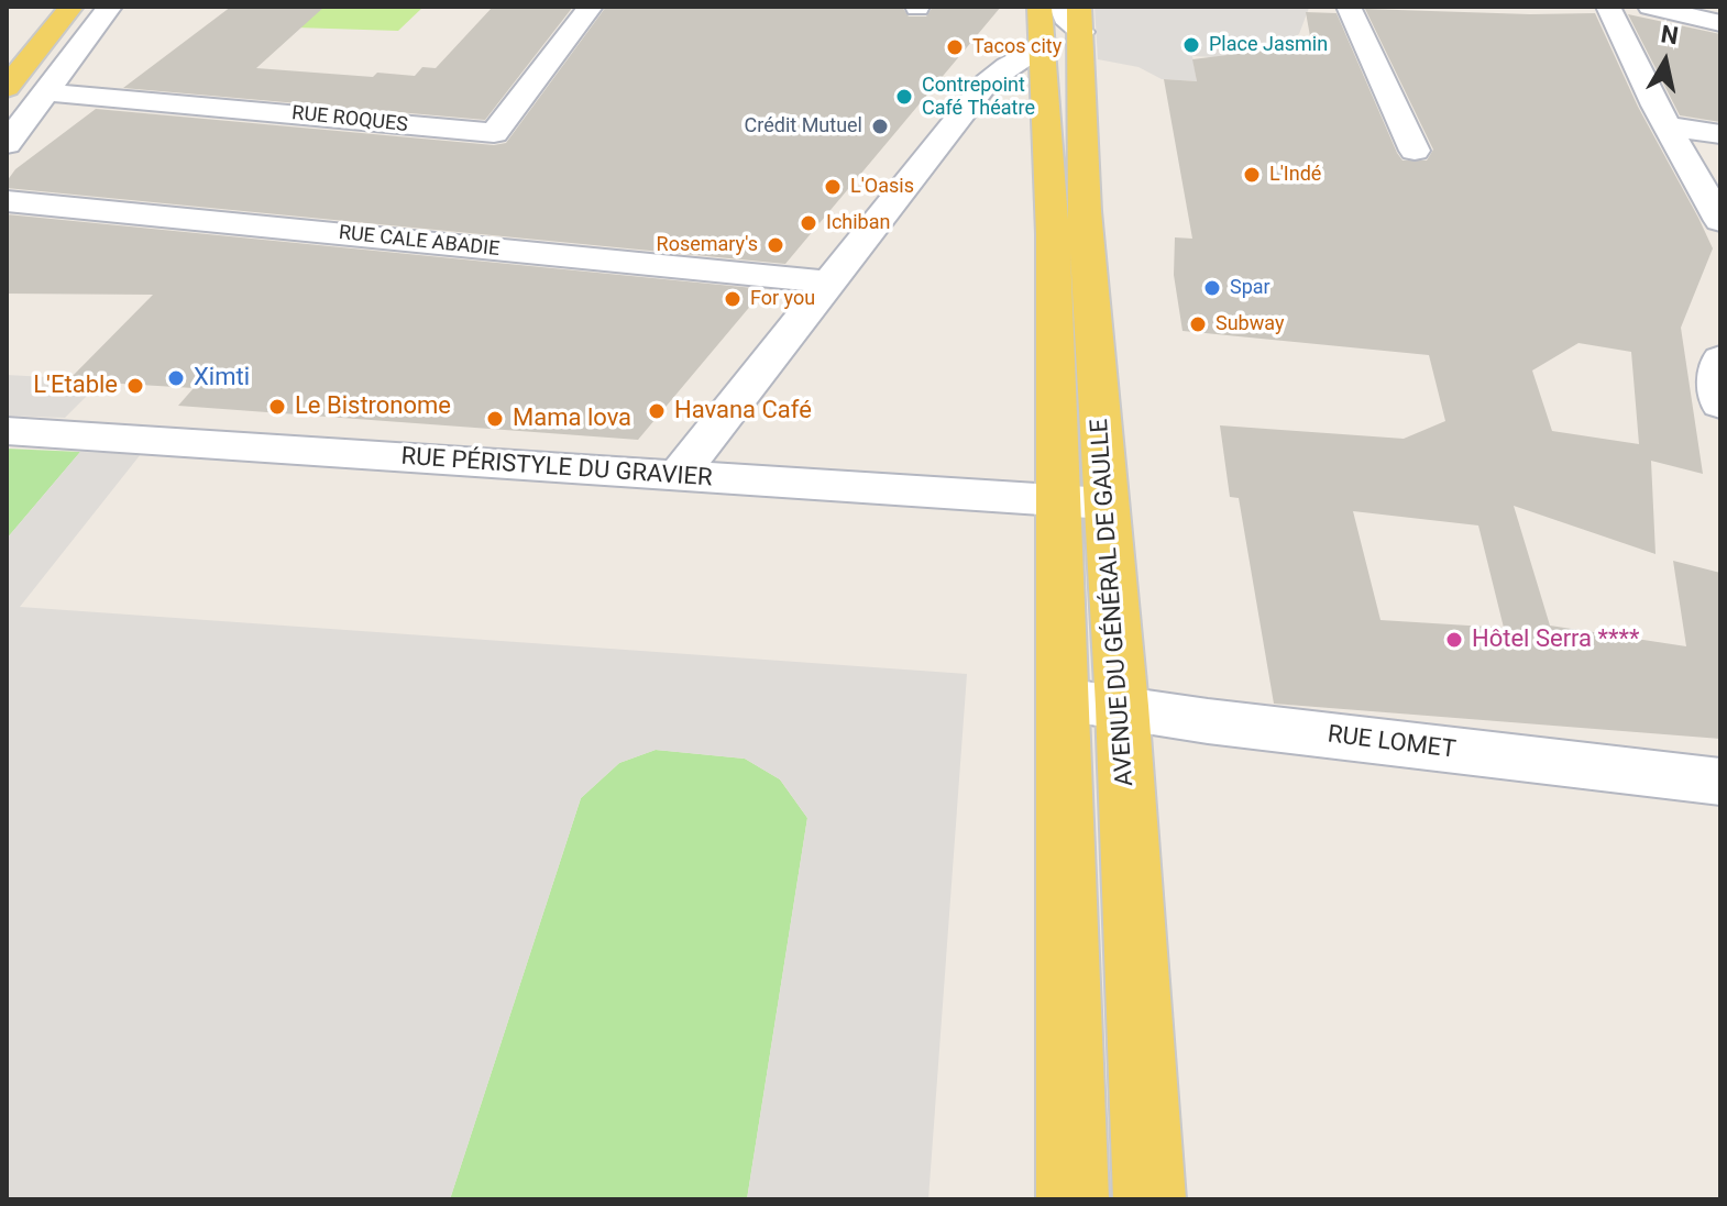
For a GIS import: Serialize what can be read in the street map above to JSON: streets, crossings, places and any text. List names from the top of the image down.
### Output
{
  "streets": {
    "main road": ["AVENUE DU GÉNÉRAL DE GAULLE"],
    "street": [
      "RUE ROQUES",
      "RUE CALE ABADIE",
      "RUE PÉRISTYLE DU GRAVIER",
      "RUE LOMET"
    ]
  },
  "crossings": [
    ["RUE PÉRISTYLE DU GRAVIER", "AVENUE DU GÉNÉRAL DE GAULLE"],
    ["AVENUE DU GÉNÉRAL DE GAULLE", "RUE LOMET"]
  ],
  "places": [
    "Place Jasmin",
    "Tacos city",
    "Contrepoint Café Théatre",
    "Crédit Mutuel",
    "L'Indé",
    "L'Oasis",
    "Ichiban",
    "Rosemary's",
    "Spar",
    "For you",
    "Subway",
    "Ximti",
    "L'Etable",
    "Le Bistronome",
    "Havana Café",
    "Mama lova",
    "Hôtel Serra ****"
  ],
  "north": "top"
}
